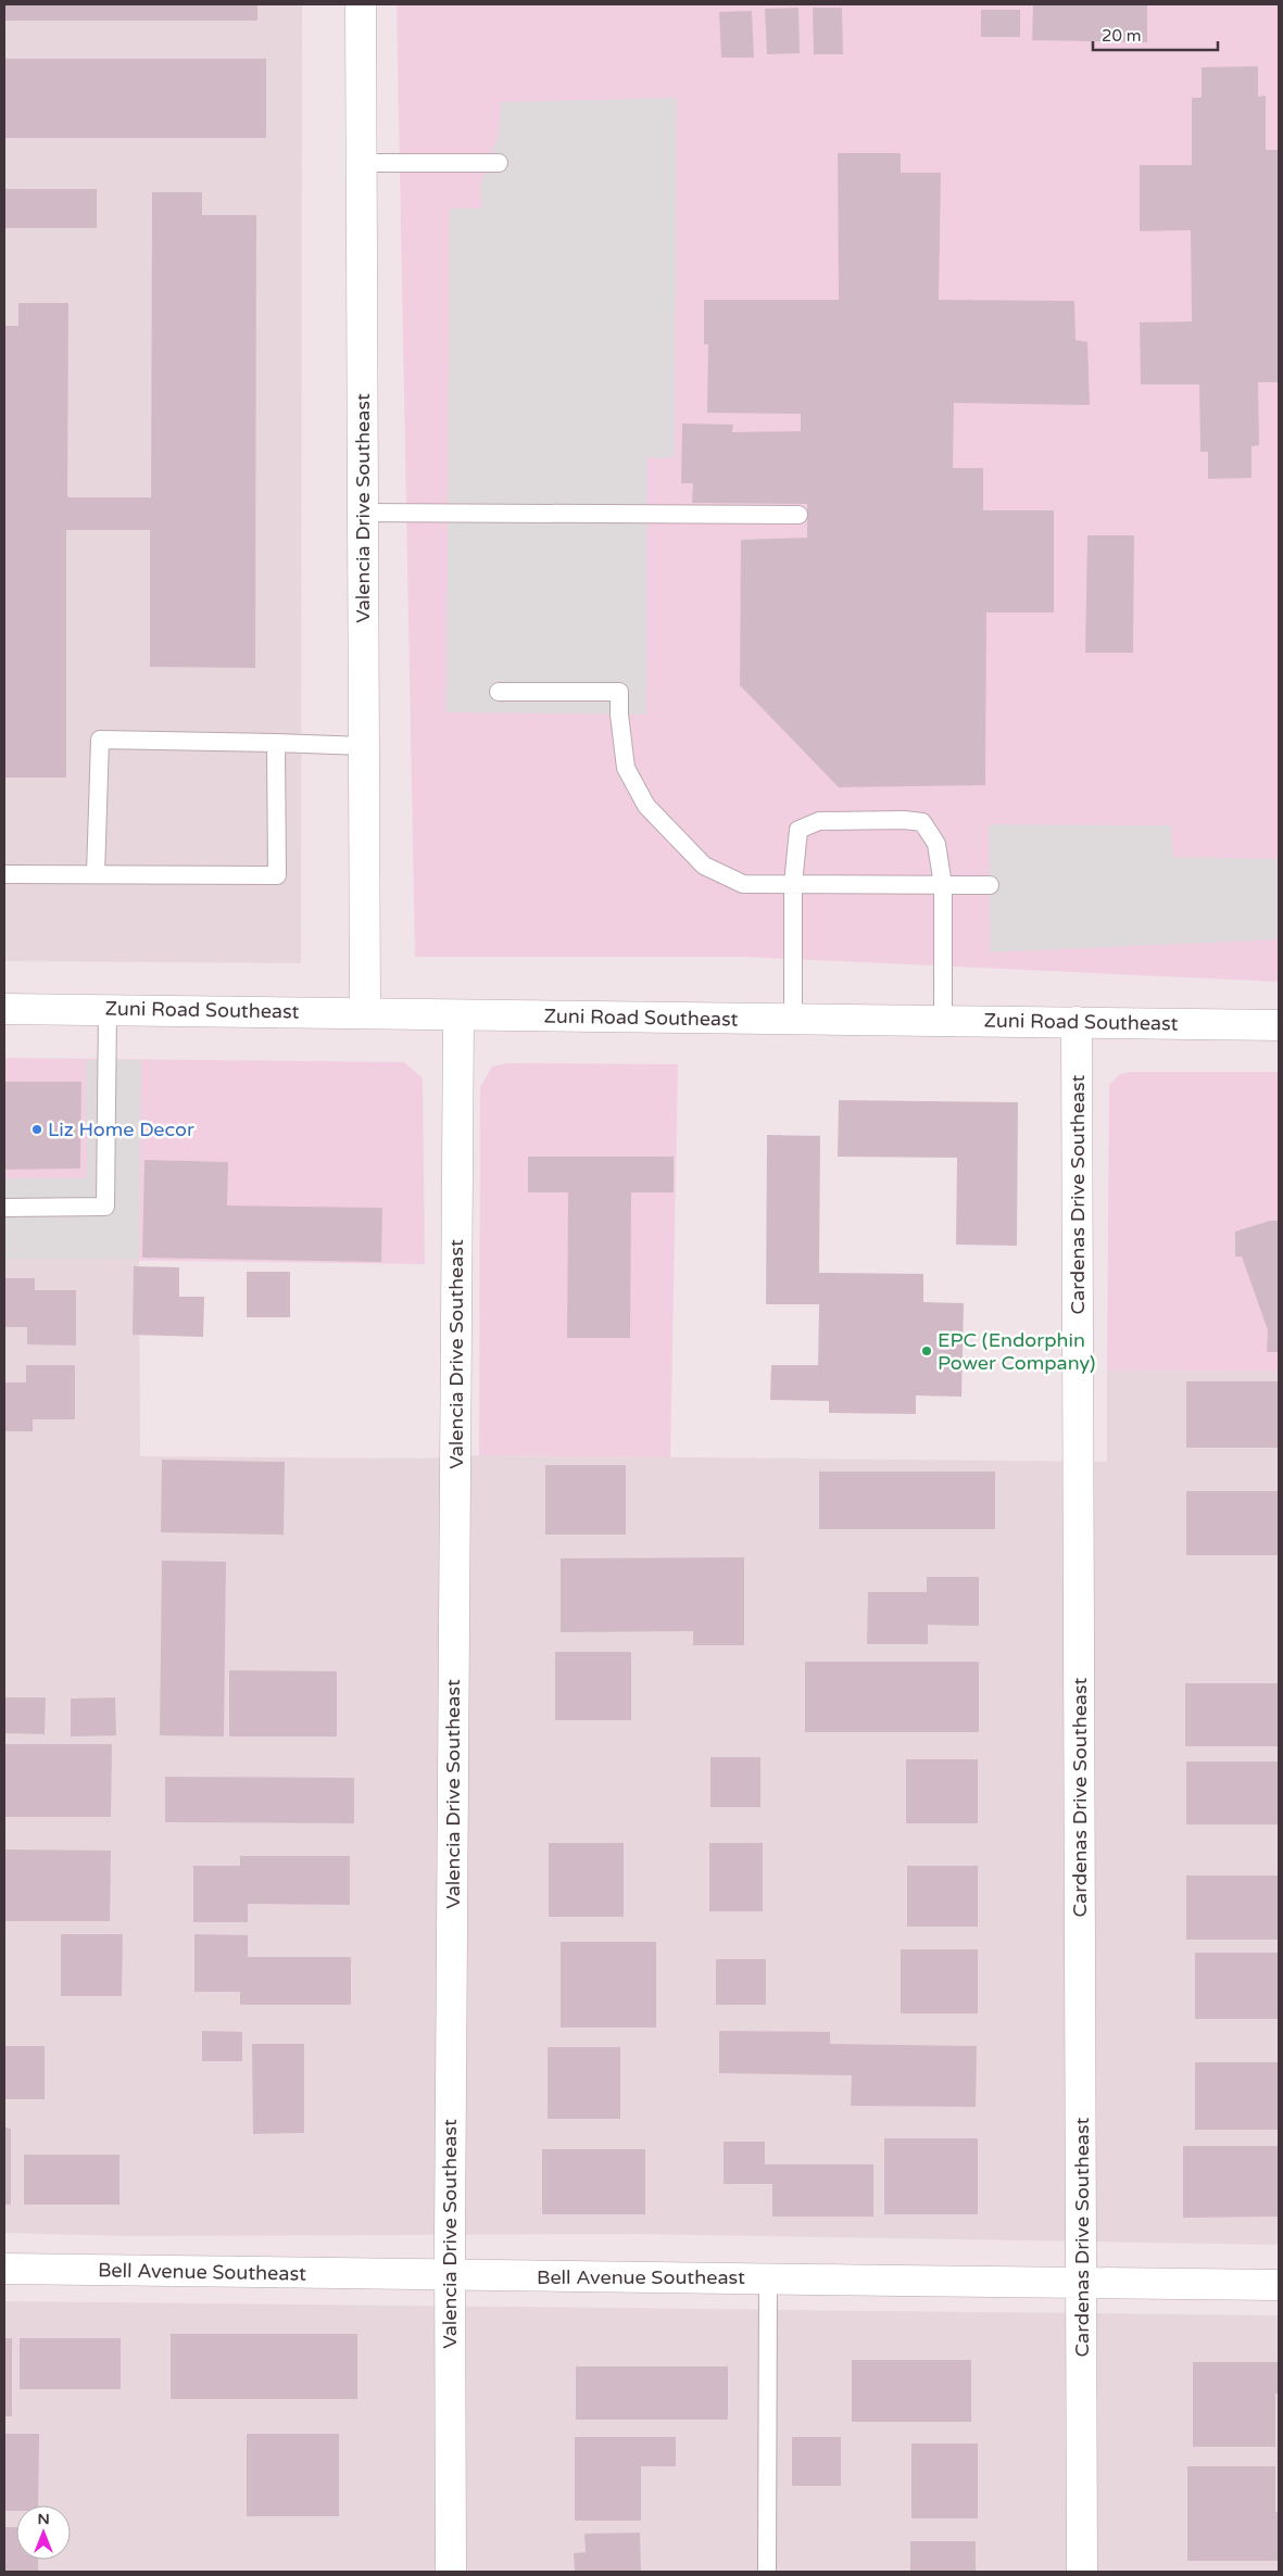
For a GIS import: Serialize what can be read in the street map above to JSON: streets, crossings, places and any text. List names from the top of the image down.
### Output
{
  "streets": {
    "street": [
      "Valencia Drive Southeast",
      "Zuni Road Southeast",
      "Cardenas Drive Southeast",
      "Bell Avenue Southeast"
    ]
  },
  "crossings": [
    ["Valencia Drive Southeast", "Zuni Road Southeast"],
    ["Valencia Drive Southeast", "Bell Avenue Southeast"],
    ["Zuni Road Southeast", "Cardenas Drive Southeast"],
    ["Cardenas Drive Southeast", "Bell Avenue Southeast"]
  ],
  "places": ["Liz Home Decor", "EPC (Endorphin Power Company)"],
  "scale_bar": "20 m",
  "north": "top"
}
